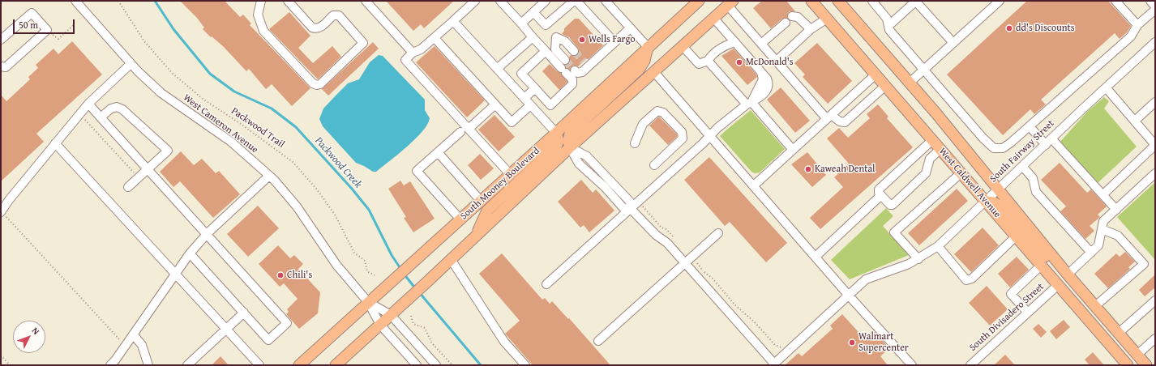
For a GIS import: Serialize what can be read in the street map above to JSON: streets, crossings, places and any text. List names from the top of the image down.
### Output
{
  "streets": {
    "main road": ["West Caldwell Avenue", "South Mooney Boulevard"],
    "street": ["West Cameron Avenue", "South Fairway Street", "South Divisadero Street"],
    "path": ["Packwood Trail"]
  },
  "crossings": [
    ["West Cameron Avenue", "South Mooney Boulevard"],
    ["South Fairway Street", "West Caldwell Avenue"],
    ["West Caldwell Avenue", "South Divisadero Street"]
  ],
  "water": ["Packwood Creek"],
  "places": [
    "dd's Discounts",
    "Wells Fargo",
    "McDonald's",
    "Kaweah Dental",
    "Chili's",
    "Walmart Supercenter"
  ],
  "scale_bar": "50 m",
  "north": "top right"
}
